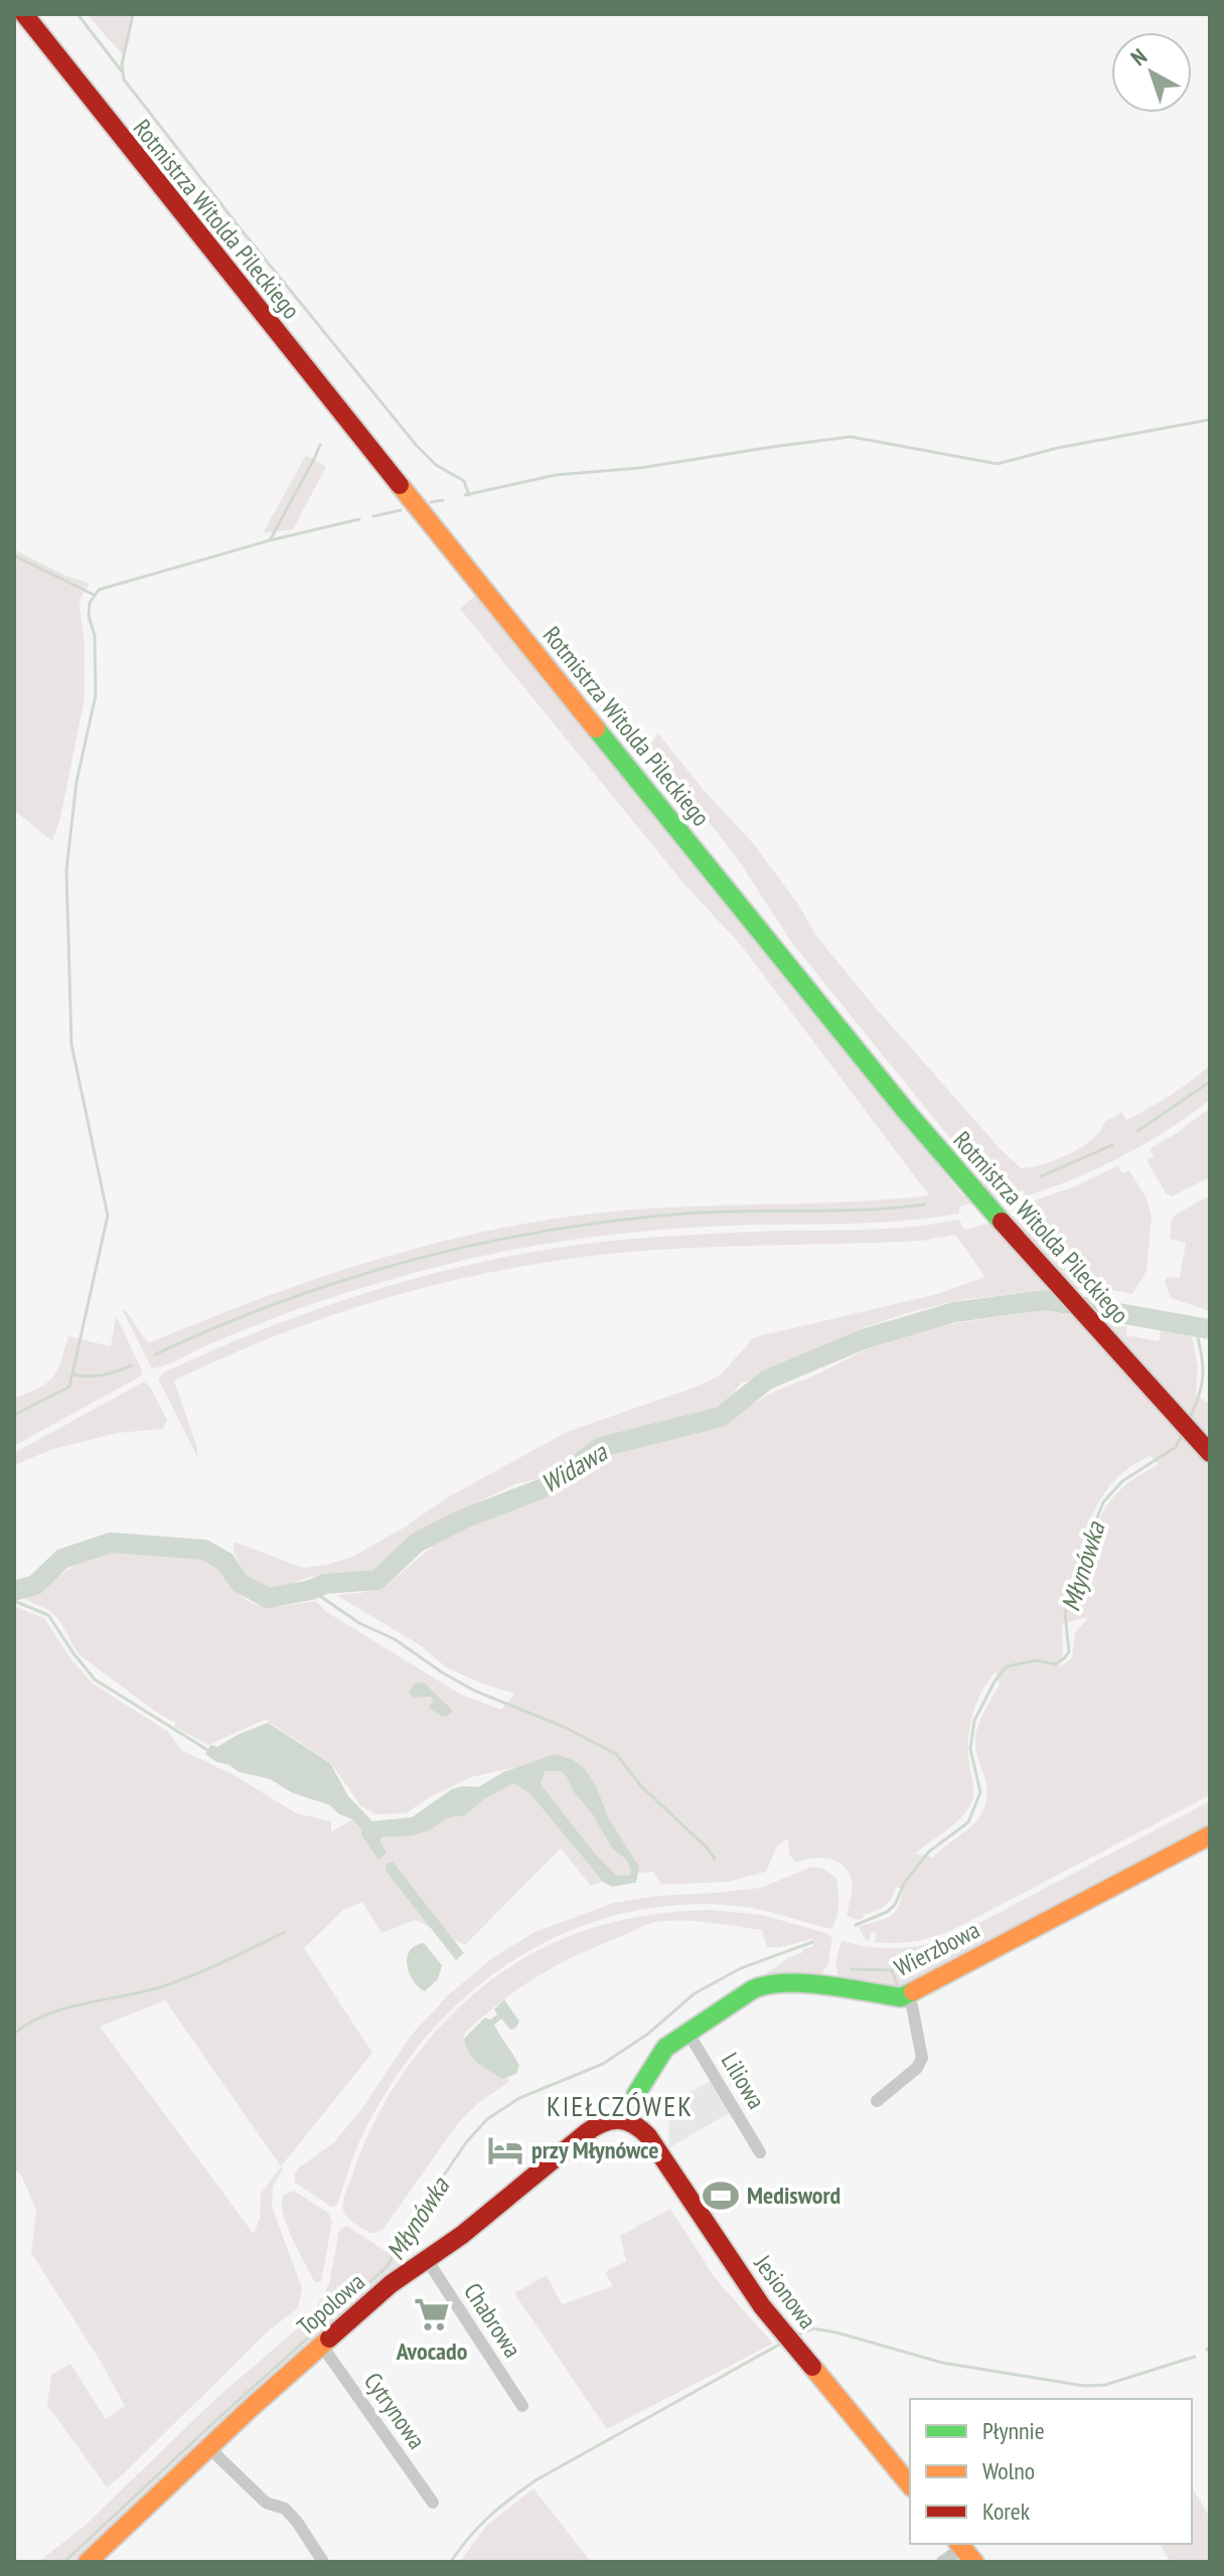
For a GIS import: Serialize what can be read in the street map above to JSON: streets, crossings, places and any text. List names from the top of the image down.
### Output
{
  "streets": {
    "street": [
      "Rotmistrza Witolda Pileckiego",
      "Wierzbowa",
      "Liliowa",
      "Jesionowa",
      "Topolowa",
      "Chabrowa",
      "Cytrynowa"
    ]
  },
  "crossings": [
    ["Wierzbowa", "Liliowa"],
    ["Wierzbowa", "Jesionowa"],
    ["Wierzbowa", "Topolowa"],
    ["Jesionowa", "Topolowa"],
    ["Topolowa", "Chabrowa"],
    ["Topolowa", "Cytrynowa"]
  ],
  "districts": ["KIEŁCZÓWEK"],
  "water": ["Widawa", "Młynówka"],
  "places": {
    "hotel": ["przy Młynówce"],
    "sports": ["Medisword"],
    "supermarket": ["Avocado"]
  },
  "legend": ["Płynnie", "Wolno", "Korek"],
  "north": "top left"
}
